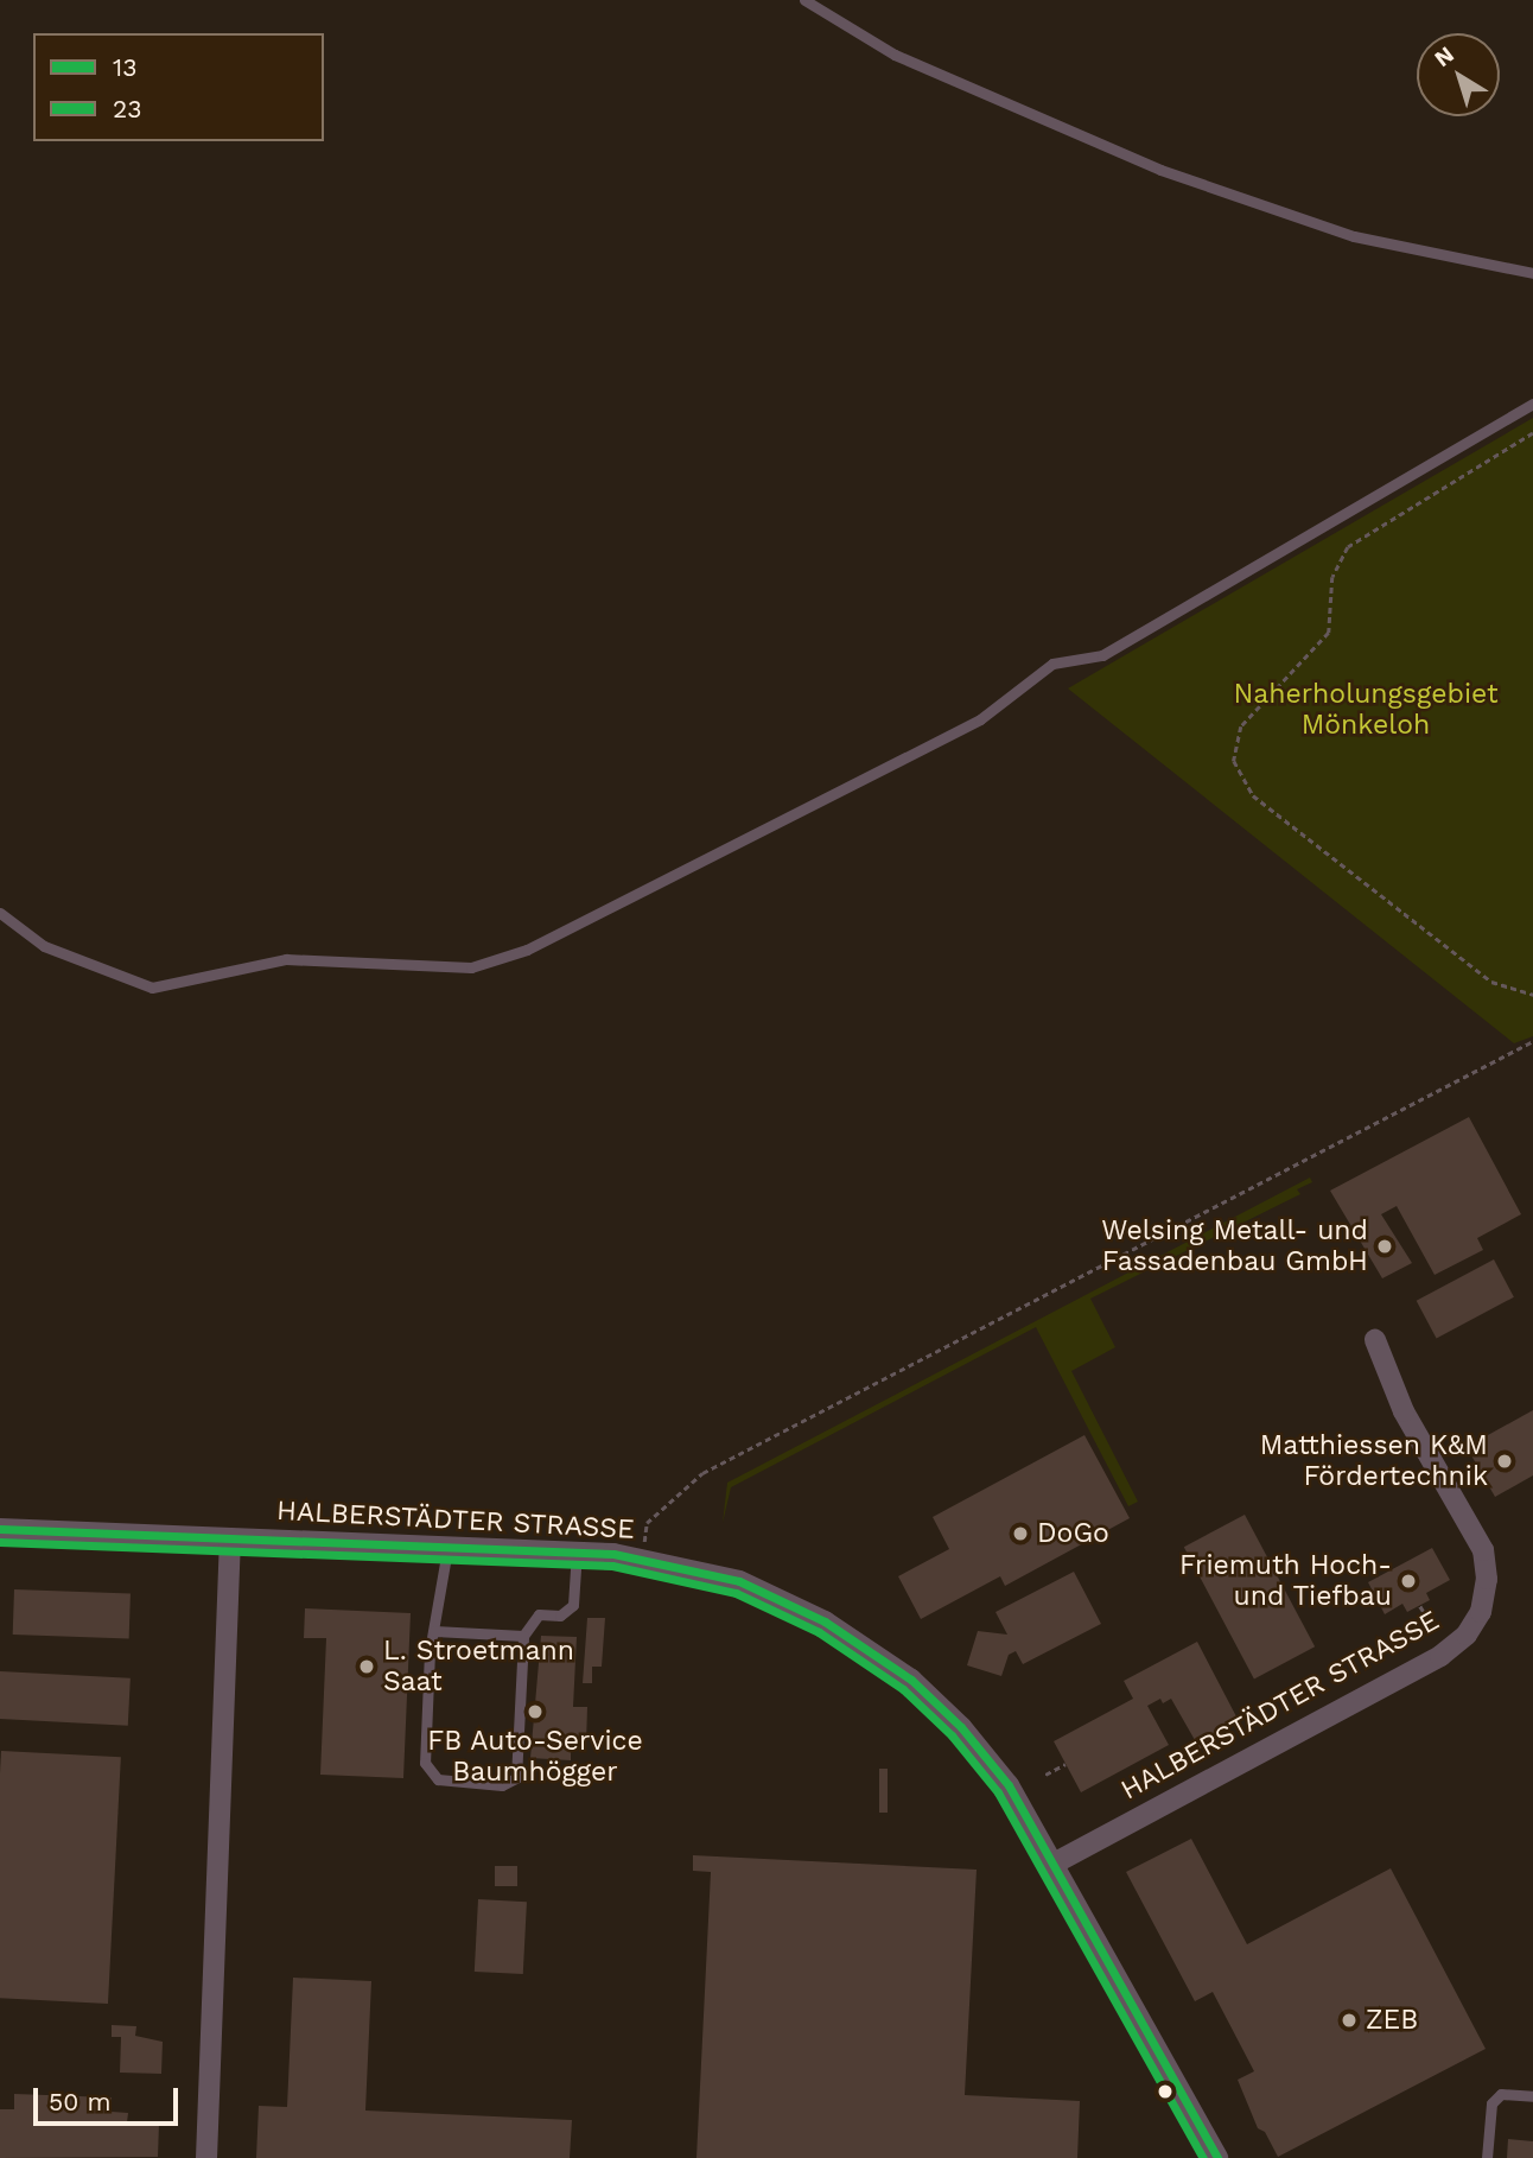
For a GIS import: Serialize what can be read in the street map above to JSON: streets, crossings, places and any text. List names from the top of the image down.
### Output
{
  "streets": {
    "street": ["HALBERSTÄDTER STRASSE"]
  },
  "parks": ["Naherholungsgebiet Mönkeloh"],
  "places": [
    "Welsing Metall- und Fassadenbau GmbH",
    "Matthiessen K&M Fördertechnik",
    "DoGo",
    "Friemuth Hoch- und Tiefbau",
    "L. Stroetmann Saat",
    "FB Auto-Service Baumhögger",
    "ZEB"
  ],
  "lines": ["transit line 13", "transit line 23"],
  "legend": ["13", "23"],
  "scale_bar": "50 m",
  "north": "top left"
}
